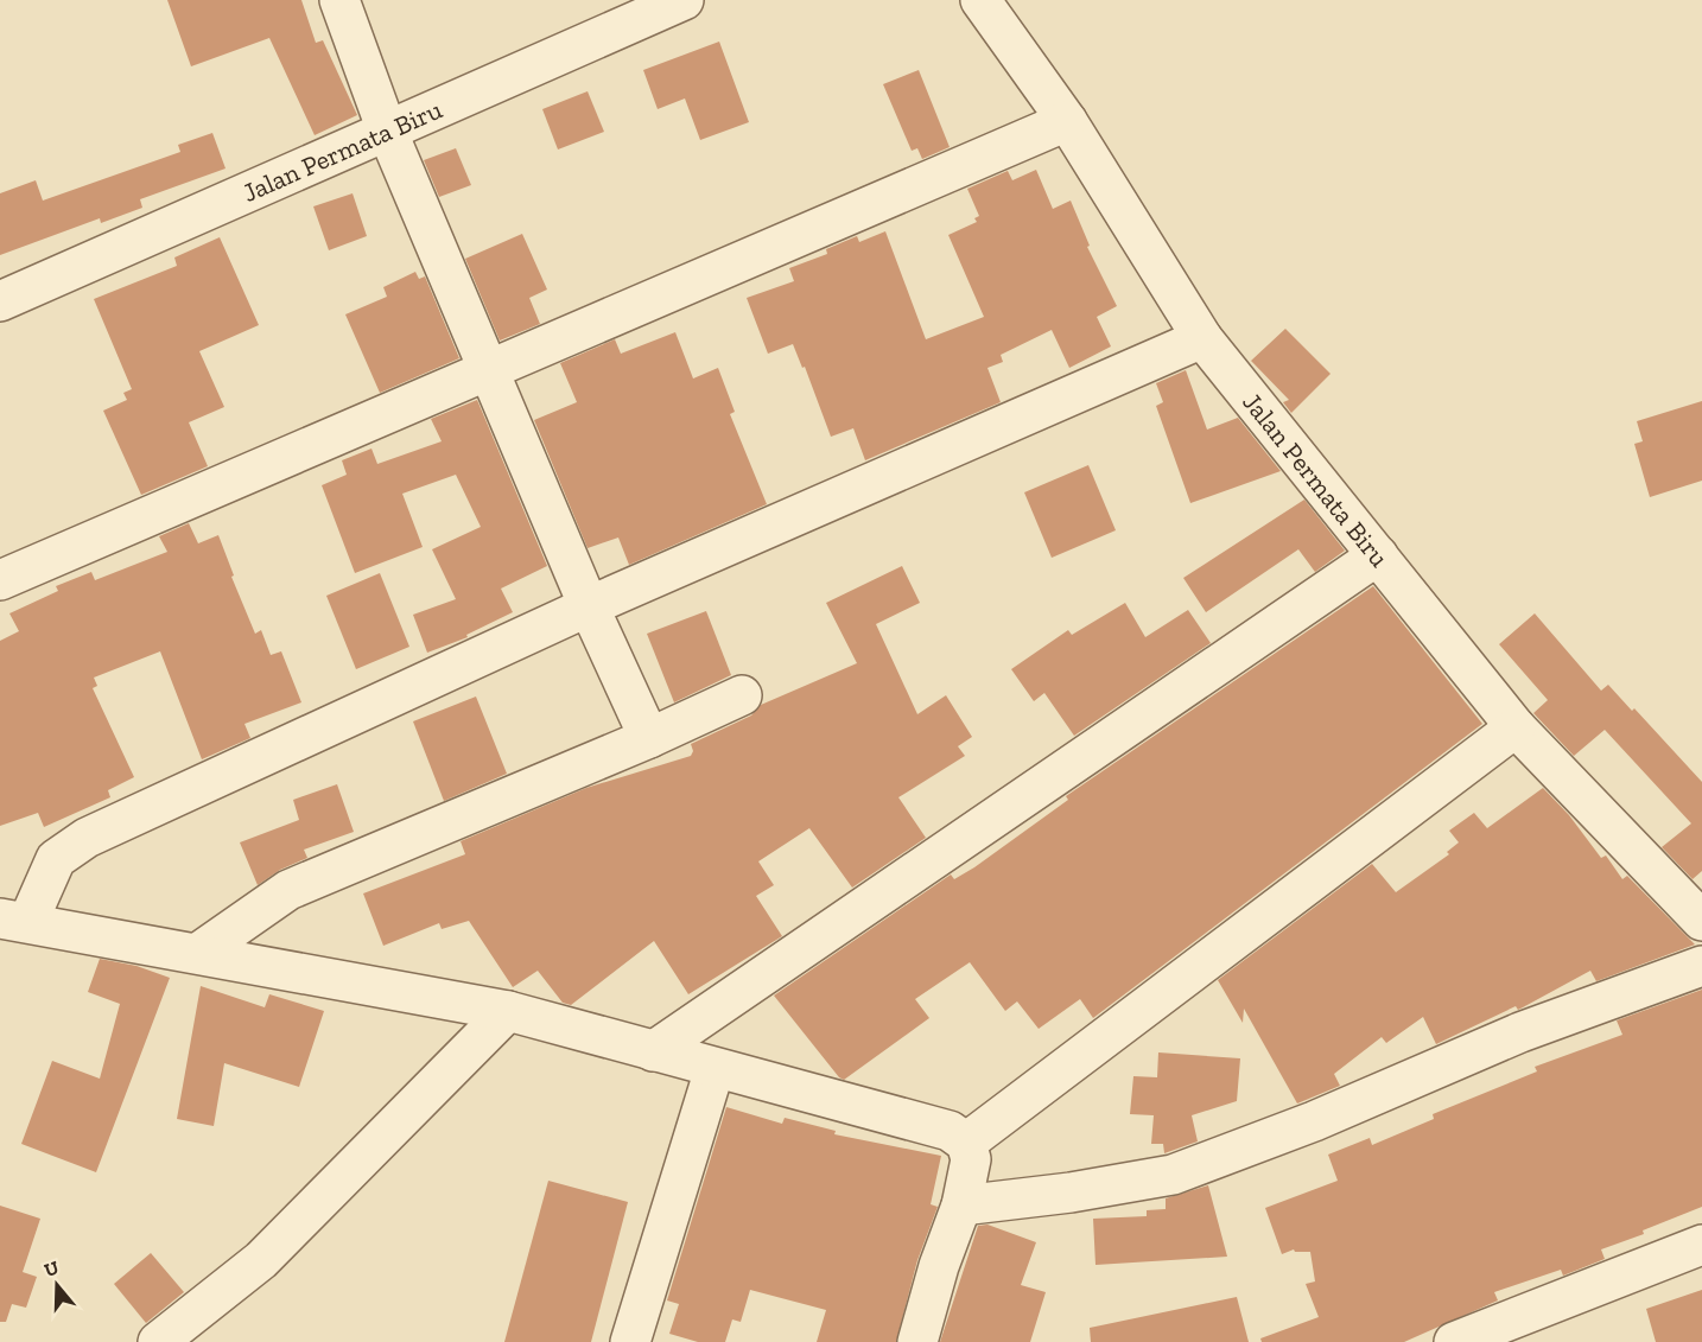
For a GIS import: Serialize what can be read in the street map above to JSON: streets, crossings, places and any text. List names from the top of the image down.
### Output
{
  "streets": {
    "street": ["Jalan Permata Biru"]
  },
  "north": "top"
}
